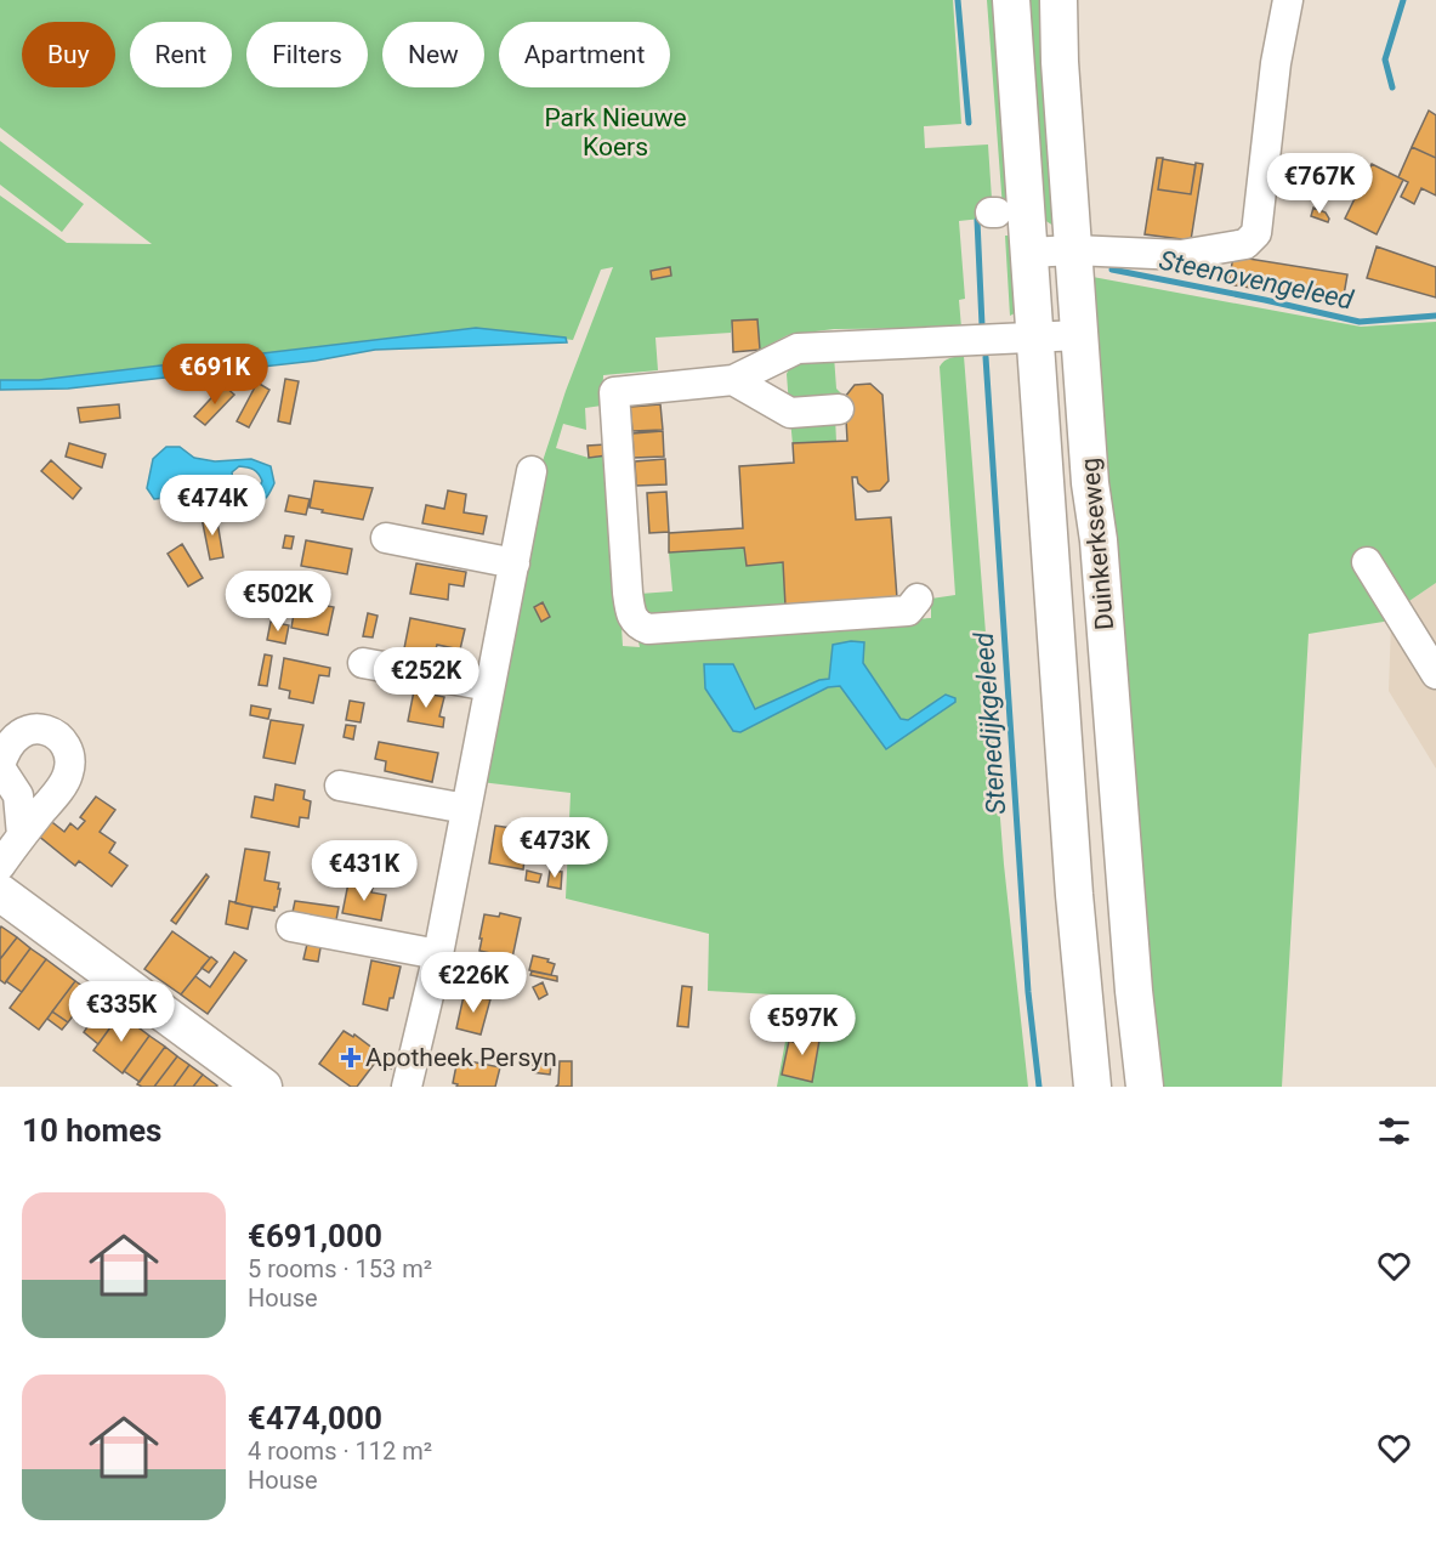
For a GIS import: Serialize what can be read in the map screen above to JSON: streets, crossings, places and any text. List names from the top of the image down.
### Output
{
  "streets": {
    "main road": ["Duinkerkseweg"]
  },
  "water": ["Steenovengeleed", "Stenedijkgeleed"],
  "parks": ["Park Nieuwe Koers"],
  "places": {
    "health": ["Apotheek Persyn"]
  },
  "page": {
    "chip": [
      "Buy",
      "Rent",
      "Filters",
      "New",
      "Apartment"
    ],
    "price": [
      "€767K",
      "€691K",
      "€474K",
      "€502K",
      "€252K",
      "€473K",
      "€431K",
      "€226K",
      "€335K",
      "€597K"
    ],
    "heading": "10 homes",
    "list": [
      {
        "name": "€691,000",
        "note": "5 rooms · 153 m² · House"
      },
      {
        "name": "€474,000",
        "note": "4 rooms · 112 m² · House"
      }
    ]
  }
}
